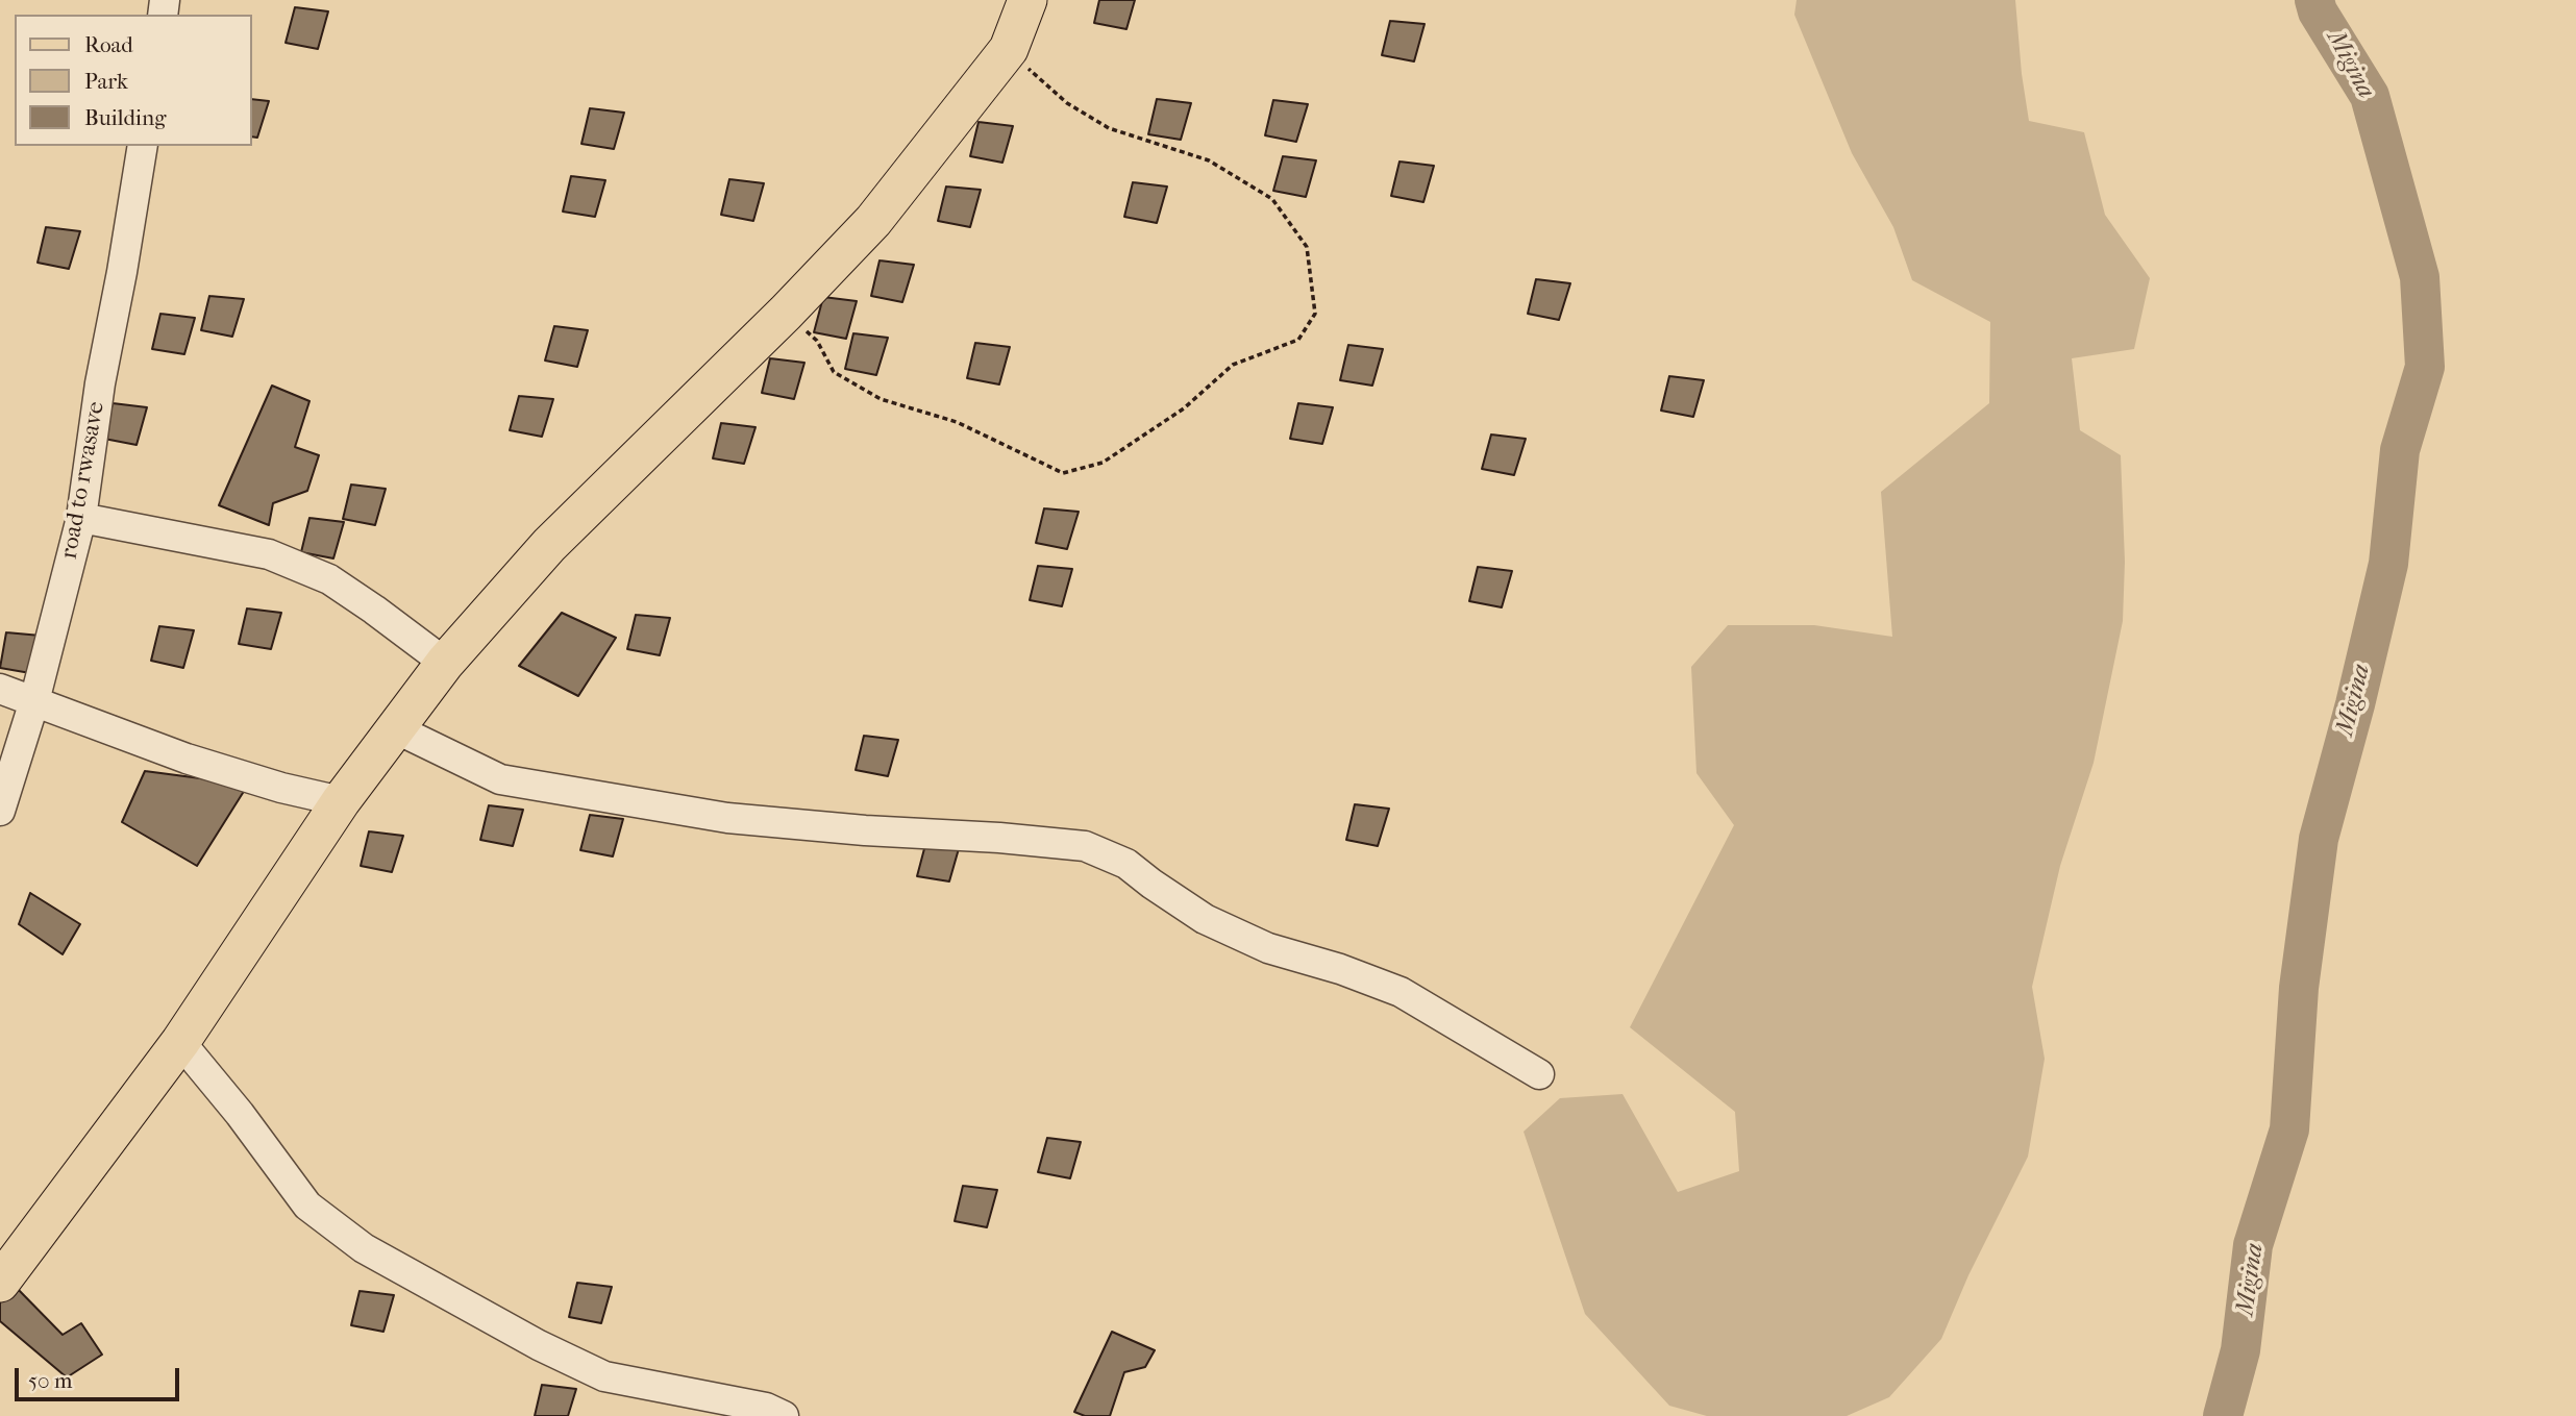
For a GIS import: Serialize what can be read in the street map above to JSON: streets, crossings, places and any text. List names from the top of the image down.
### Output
{
  "streets": {
    "street": ["road to rwasave"]
  },
  "water": ["Migina"],
  "legend": ["Road", "Park", "Building"],
  "scale_bar": "50 m"
}
